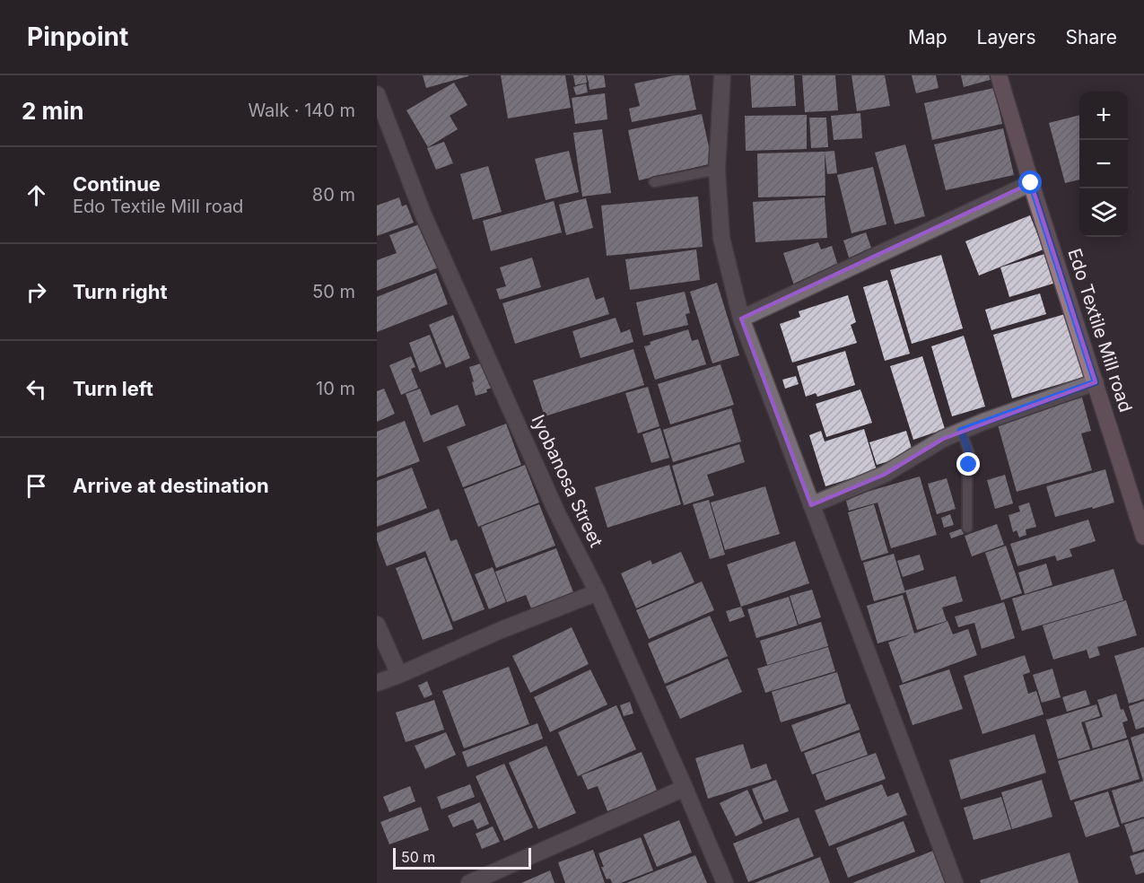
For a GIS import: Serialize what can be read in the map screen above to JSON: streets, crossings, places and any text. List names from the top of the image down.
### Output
{
  "streets": {
    "street": ["Edo Textile Mill road", "Iyobanosa Street"]
  },
  "scale_bar": "50 m",
  "page": {
    "header": "Pinpoint",
    "nav": ["Map", "Layers", "Share"],
    "heading": ["2 min", "Walk · 140 m"],
    "map_buttons": ["+", "−"],
    "list": [
      ["Continue", "Edo Textile Mill road", "80 m"],
      ["Turn right", "50 m"],
      ["Turn left", "10 m"],
      "Arrive at destination"
    ],
    "scale": "50 m"
  }
}
